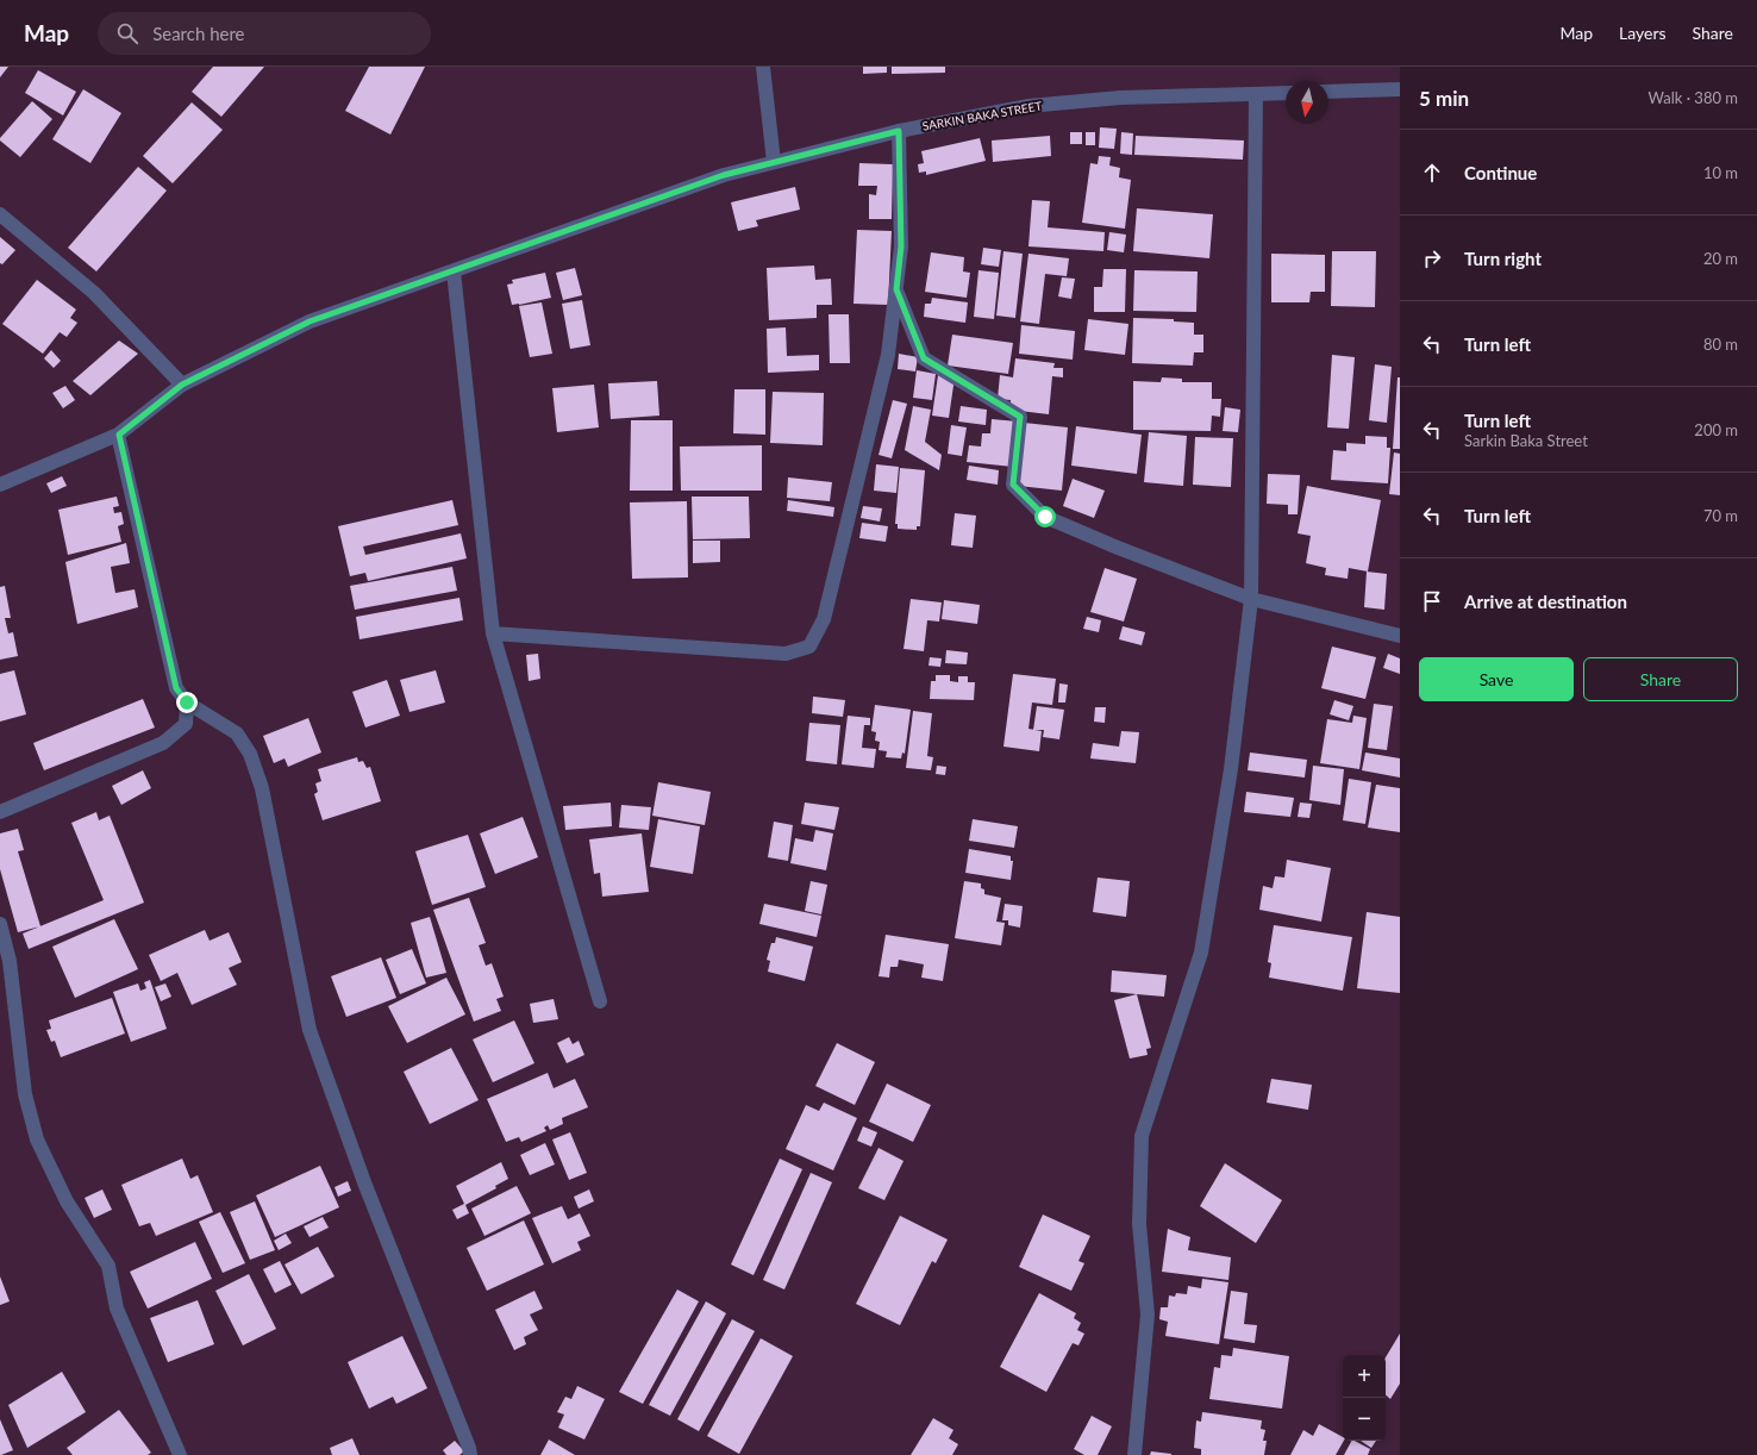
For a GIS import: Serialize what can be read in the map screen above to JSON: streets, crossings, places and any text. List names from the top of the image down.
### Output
{
  "streets": {
    "street": ["SARKIN BAKA STREET"]
  },
  "north": "bottom",
  "page": {
    "header": "Map",
    "search": "Search here",
    "nav": ["Map", "Layers", "Share"],
    "heading": ["5 min", "Walk · 380 m"],
    "list": [
      ["Continue", "10 m"],
      ["Turn right", "20 m"],
      ["Turn left", "80 m"],
      ["Turn left", "Sarkin Baka Street", "200 m"],
      ["Turn left", "70 m"],
      "Arrive at destination"
    ],
    "buttons": ["Save", "Share"],
    "map_buttons": ["+", "−"]
  }
}
